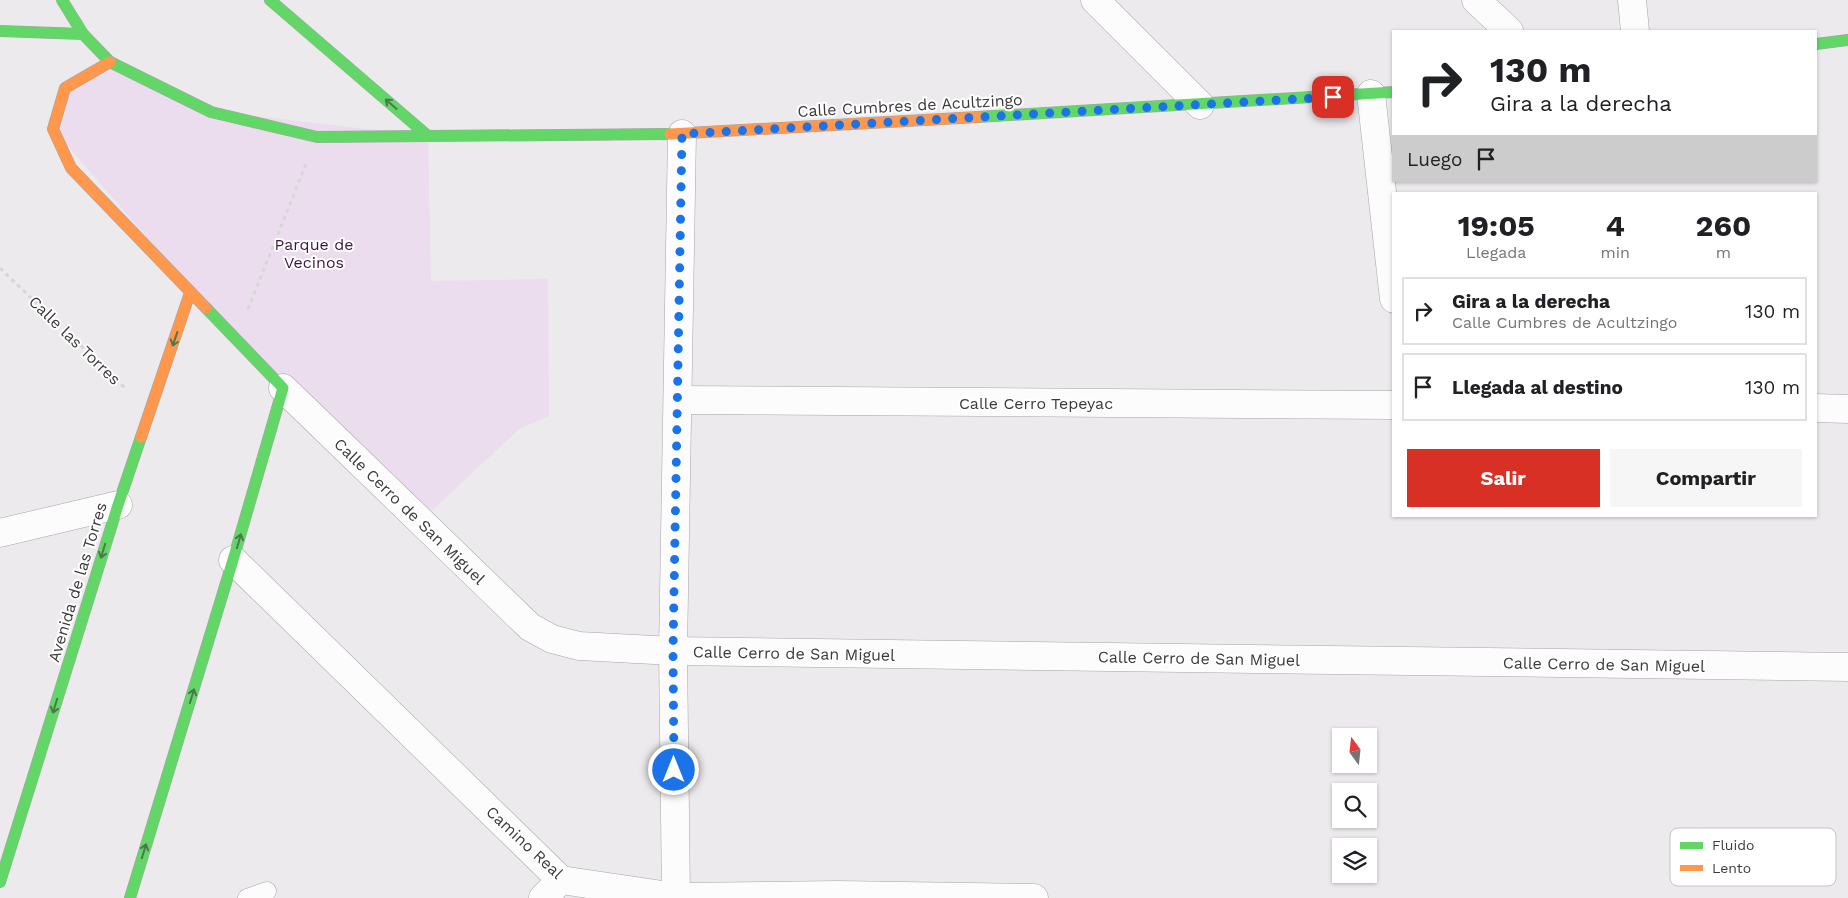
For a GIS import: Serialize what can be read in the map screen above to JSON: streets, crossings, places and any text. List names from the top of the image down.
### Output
{
  "streets": {
    "street": [
      "Calle Cumbres de Acultzingo",
      "Calle Cerro Tepeyac",
      "Calle Cerro de San Miguel",
      "Avenida de las Torres",
      "Camino Real"
    ],
    "path": ["Calle las Torres"]
  },
  "crossings": [
    ["Calle Cumbres de Acultzingo", "Calle Cerro de San Miguel"],
    ["Calle las Torres", "Avenida de las Torres"],
    ["Calle Cerro de San Miguel", "Avenida de las Torres"]
  ],
  "one_way": ["Avenida de las Torres"],
  "parks": ["Parque de Vecinos"],
  "legend": ["Fluido", "Lento"],
  "north": "top",
  "page": {
    "turn": ["130 m", "Gira a la derecha"],
    "then": "Luego",
    "eta": [
      "19:05",
      "Llegada",
      "4",
      "min",
      "260",
      "m"
    ],
    "list": [
      {
        "name": "Gira a la derecha",
        "note": "Calle Cumbres de Acultzingo",
        "value": "130 m"
      },
      {
        "name": "Llegada al destino",
        "value": "130 m"
      }
    ],
    "buttons": ["Salir", "Compartir"]
  }
}
